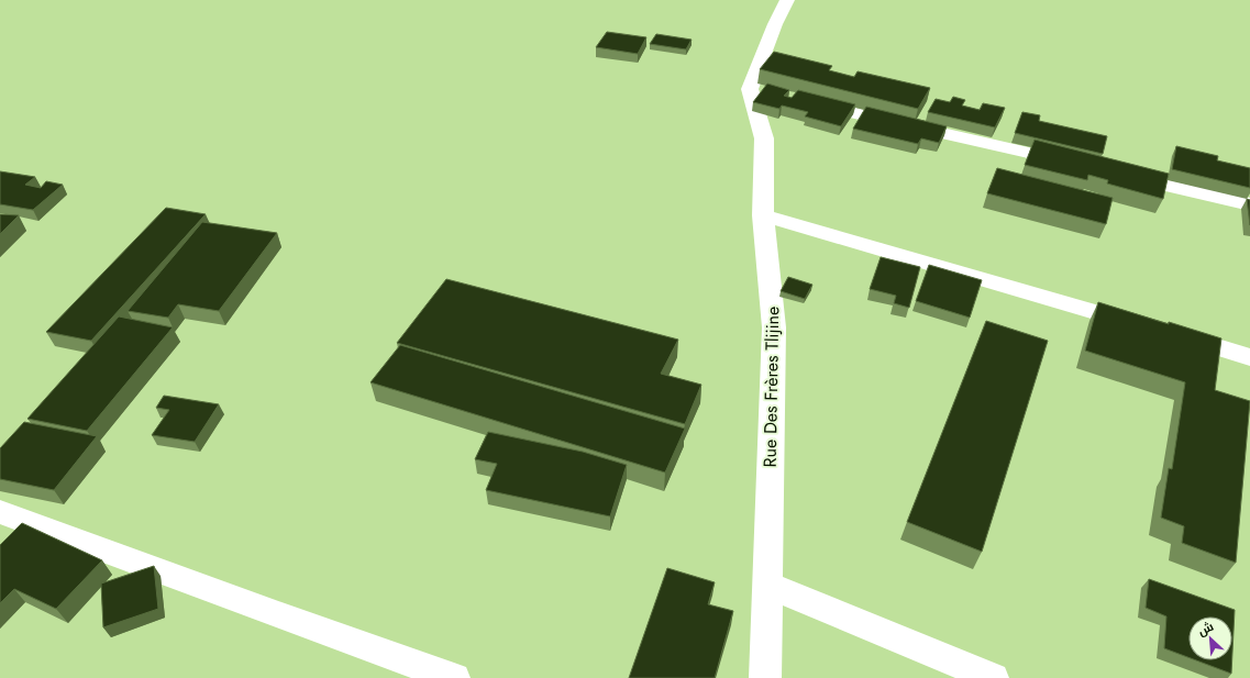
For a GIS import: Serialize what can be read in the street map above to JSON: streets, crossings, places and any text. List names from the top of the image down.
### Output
{
  "streets": {
    "street": ["Rue Des Frères Tlijine"]
  },
  "north": "top left"
}
